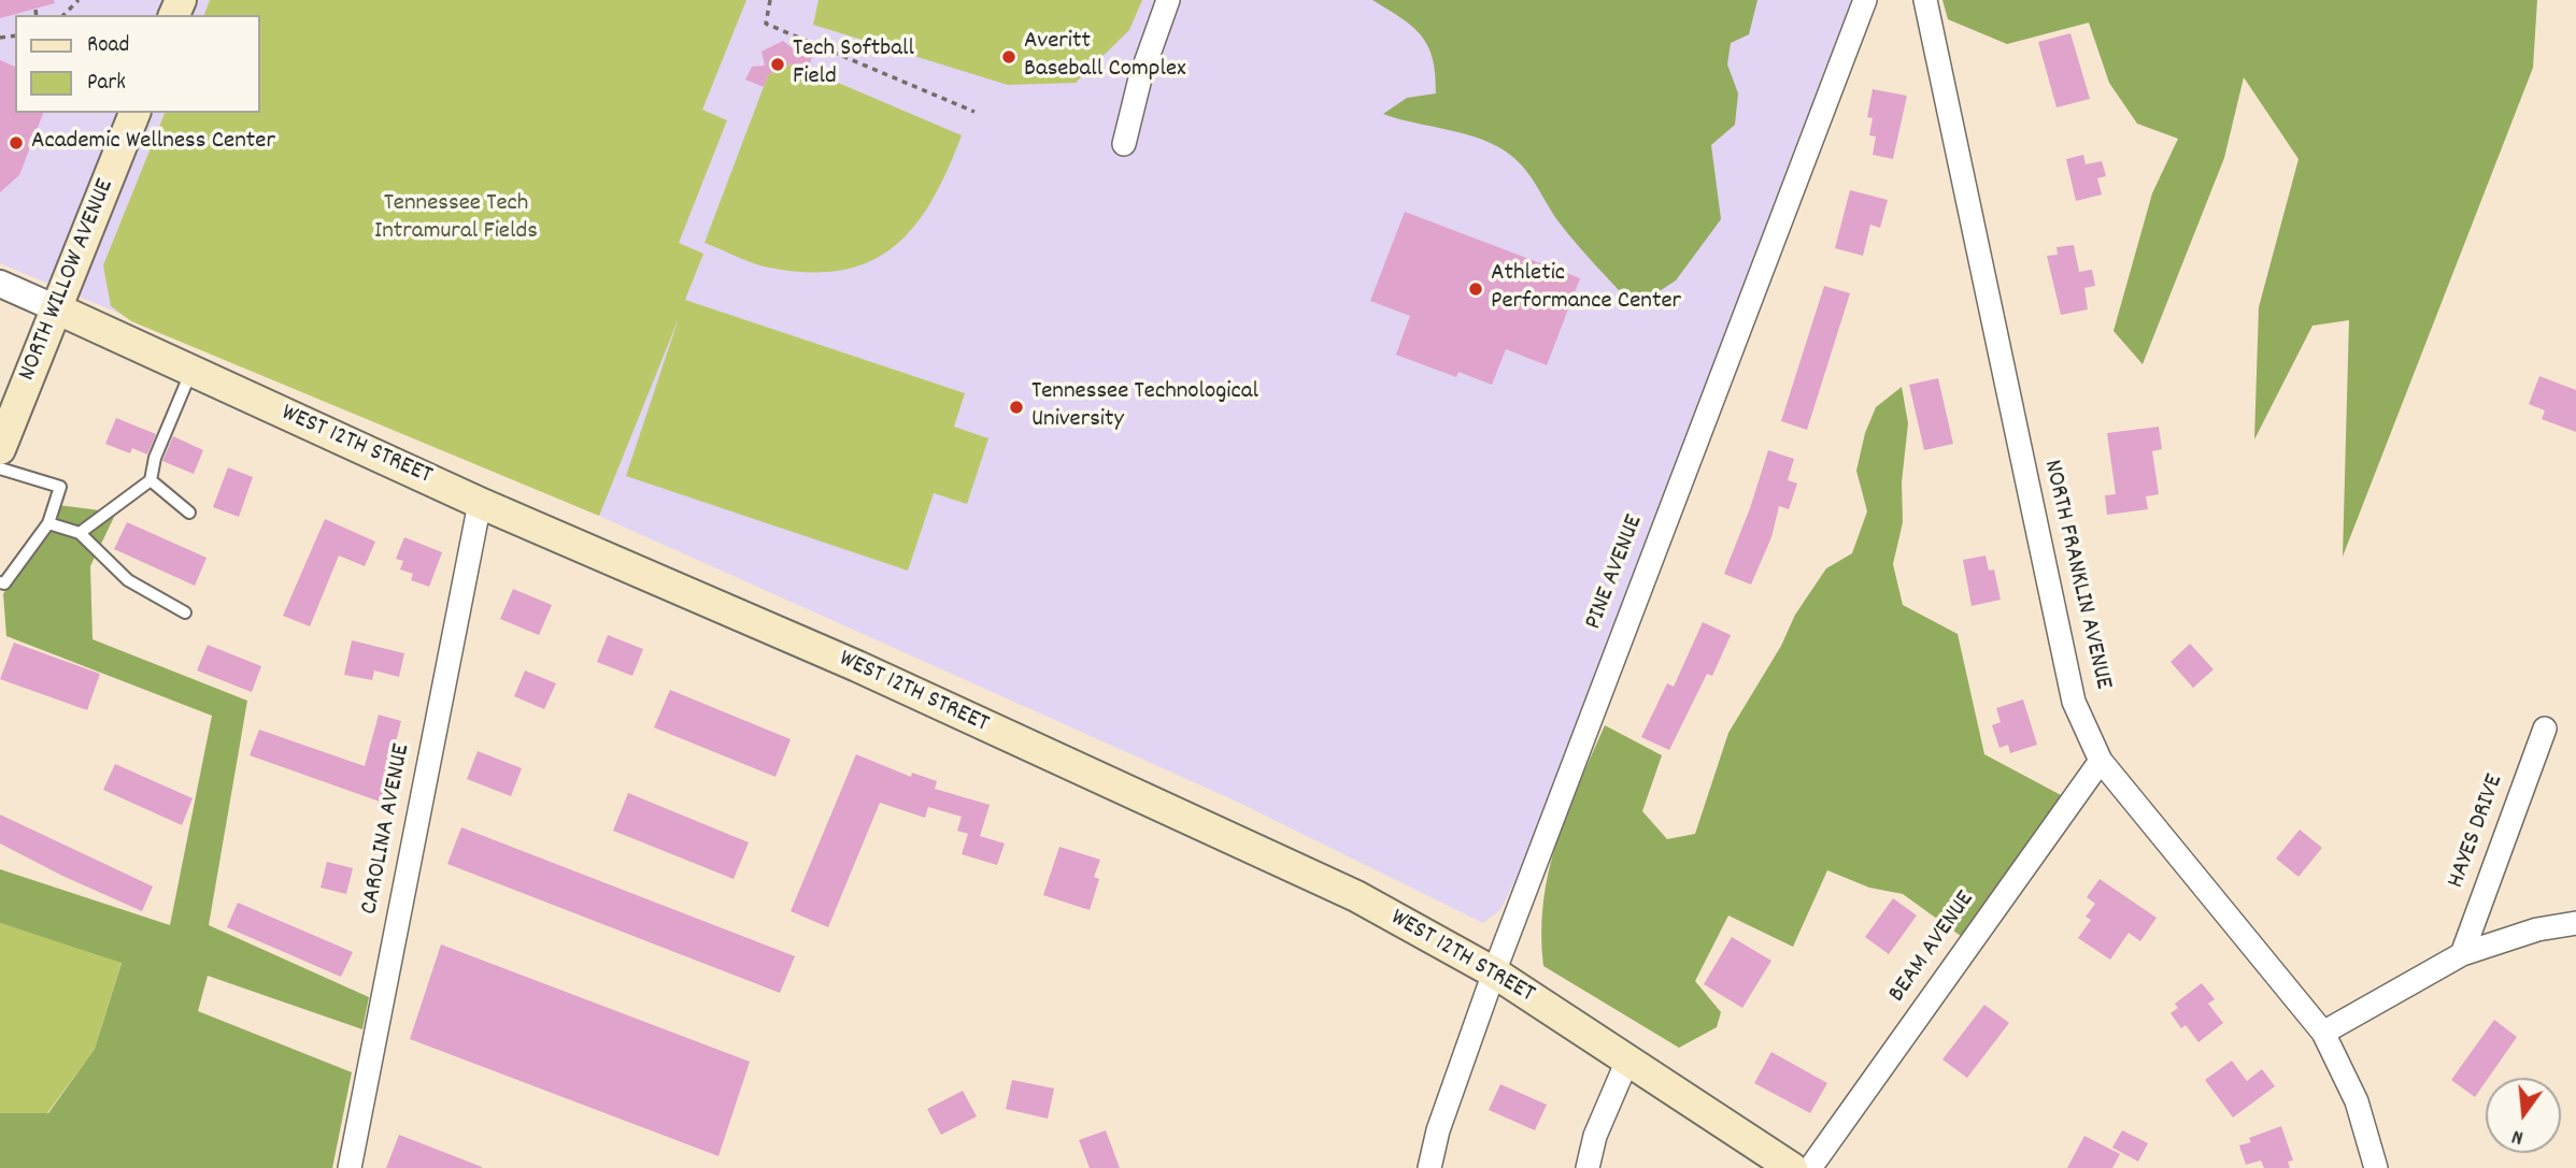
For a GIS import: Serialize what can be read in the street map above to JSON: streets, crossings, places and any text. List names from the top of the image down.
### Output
{
  "streets": {
    "main road": ["NORTH WILLOW AVENUE", "WEST 12TH STREET"],
    "street": [
      "PINE AVENUE",
      "NORTH FRANKLIN AVENUE",
      "CAROLINA AVENUE",
      "HAYES DRIVE",
      "BEAM AVENUE"
    ]
  },
  "crossings": [
    ["NORTH WILLOW AVENUE", "WEST 12TH STREET"],
    ["WEST 12TH STREET", "PINE AVENUE"],
    ["WEST 12TH STREET", "CAROLINA AVENUE"],
    ["NORTH FRANKLIN AVENUE", "BEAM AVENUE"]
  ],
  "parks": ["Tennessee Tech Intramural Fields"],
  "places": [
    "Averitt Baseball Complex",
    "Tech Softball Field",
    "Academic Wellness Center",
    "Athletic Performance Center",
    "Tennessee Technological University"
  ],
  "legend": ["Road", "Park"],
  "north": "bottom"
}
